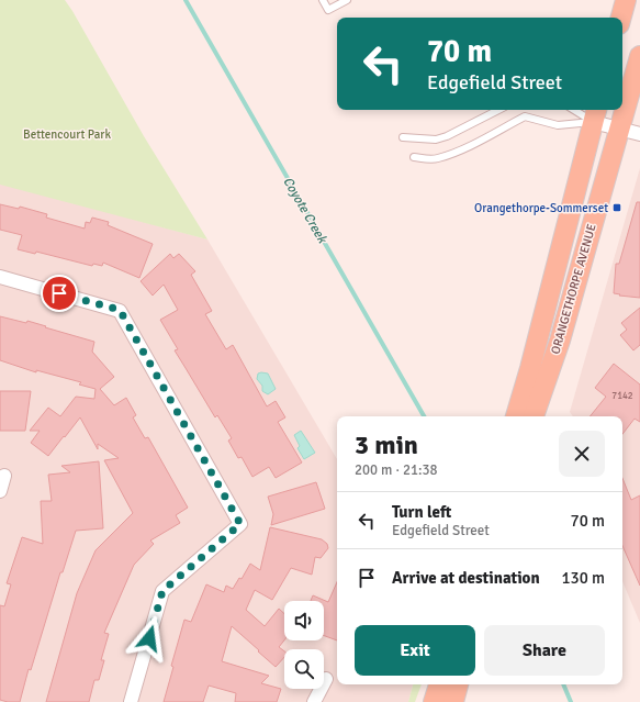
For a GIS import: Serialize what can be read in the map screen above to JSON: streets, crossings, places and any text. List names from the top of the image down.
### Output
{
  "streets": {
    "main road": ["ORANGETHORPE AVENUE"]
  },
  "water": ["Coyote Creek"],
  "parks": ["Bettencourt Park"],
  "places": {
    "transit": ["Orangethorpe-Sommerset"]
  },
  "house_numbers": ["7142"],
  "page": {
    "turn": ["70 m", "Edgefield Street"],
    "heading": ["3 min", "200 m · 21:38"],
    "list": [
      {
        "name": "Turn left",
        "note": "Edgefield Street",
        "value": "70 m"
      },
      {
        "name": "Arrive at destination",
        "value": "130 m"
      }
    ],
    "buttons": ["Exit", "Share"]
  }
}
